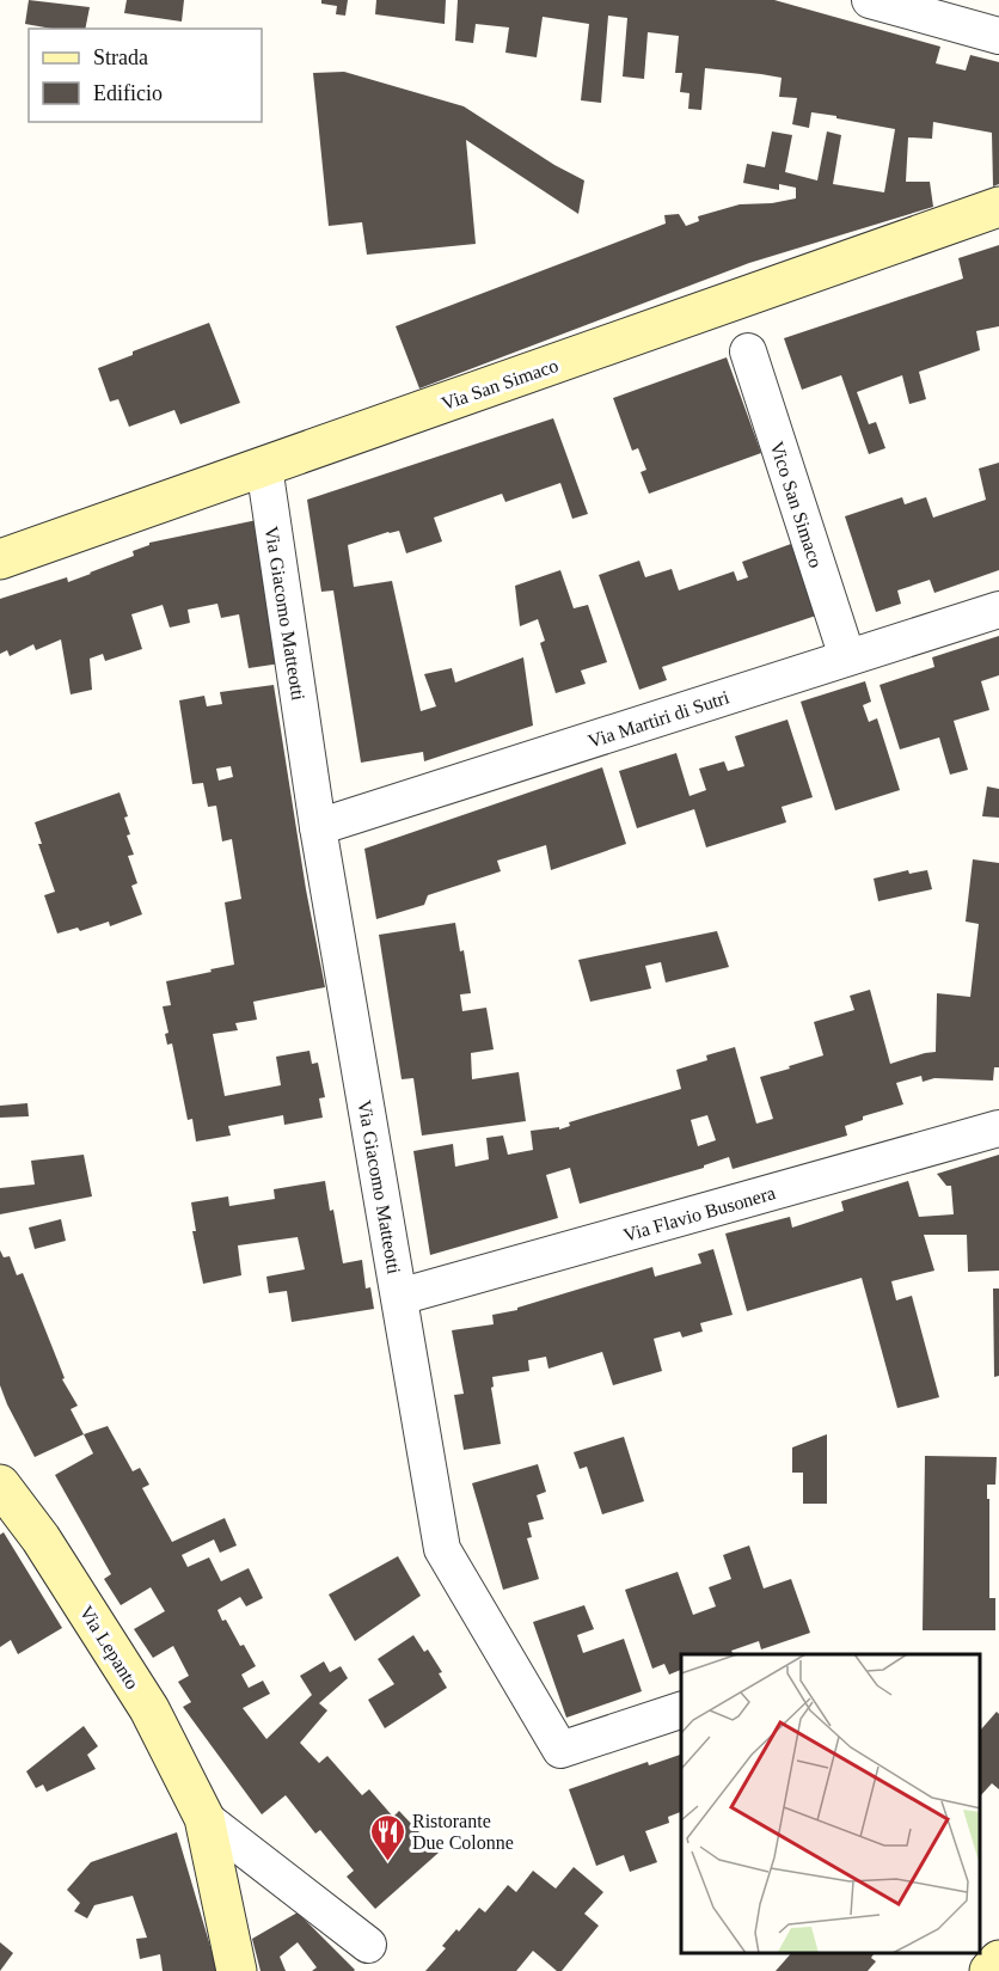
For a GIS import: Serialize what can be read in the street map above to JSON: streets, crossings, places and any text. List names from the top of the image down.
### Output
{
  "streets": {
    "street": [
      "Via San Simaco",
      "Vico San Simaco",
      "Via Giacomo Matteotti",
      "Via Martiri di Sutri",
      "Via Flavio Busonera",
      "Via Lepanto"
    ]
  },
  "crossings": [
    ["Via San Simaco", "Via Giacomo Matteotti"],
    ["Vico San Simaco", "Via Martiri di Sutri"],
    ["Via Giacomo Matteotti", "Via Martiri di Sutri"],
    ["Via Giacomo Matteotti", "Via Flavio Busonera"]
  ],
  "places": {
    "restaurant": ["Ristorante Due Colonne"]
  },
  "legend": ["Strada", "Edificio"]
}
